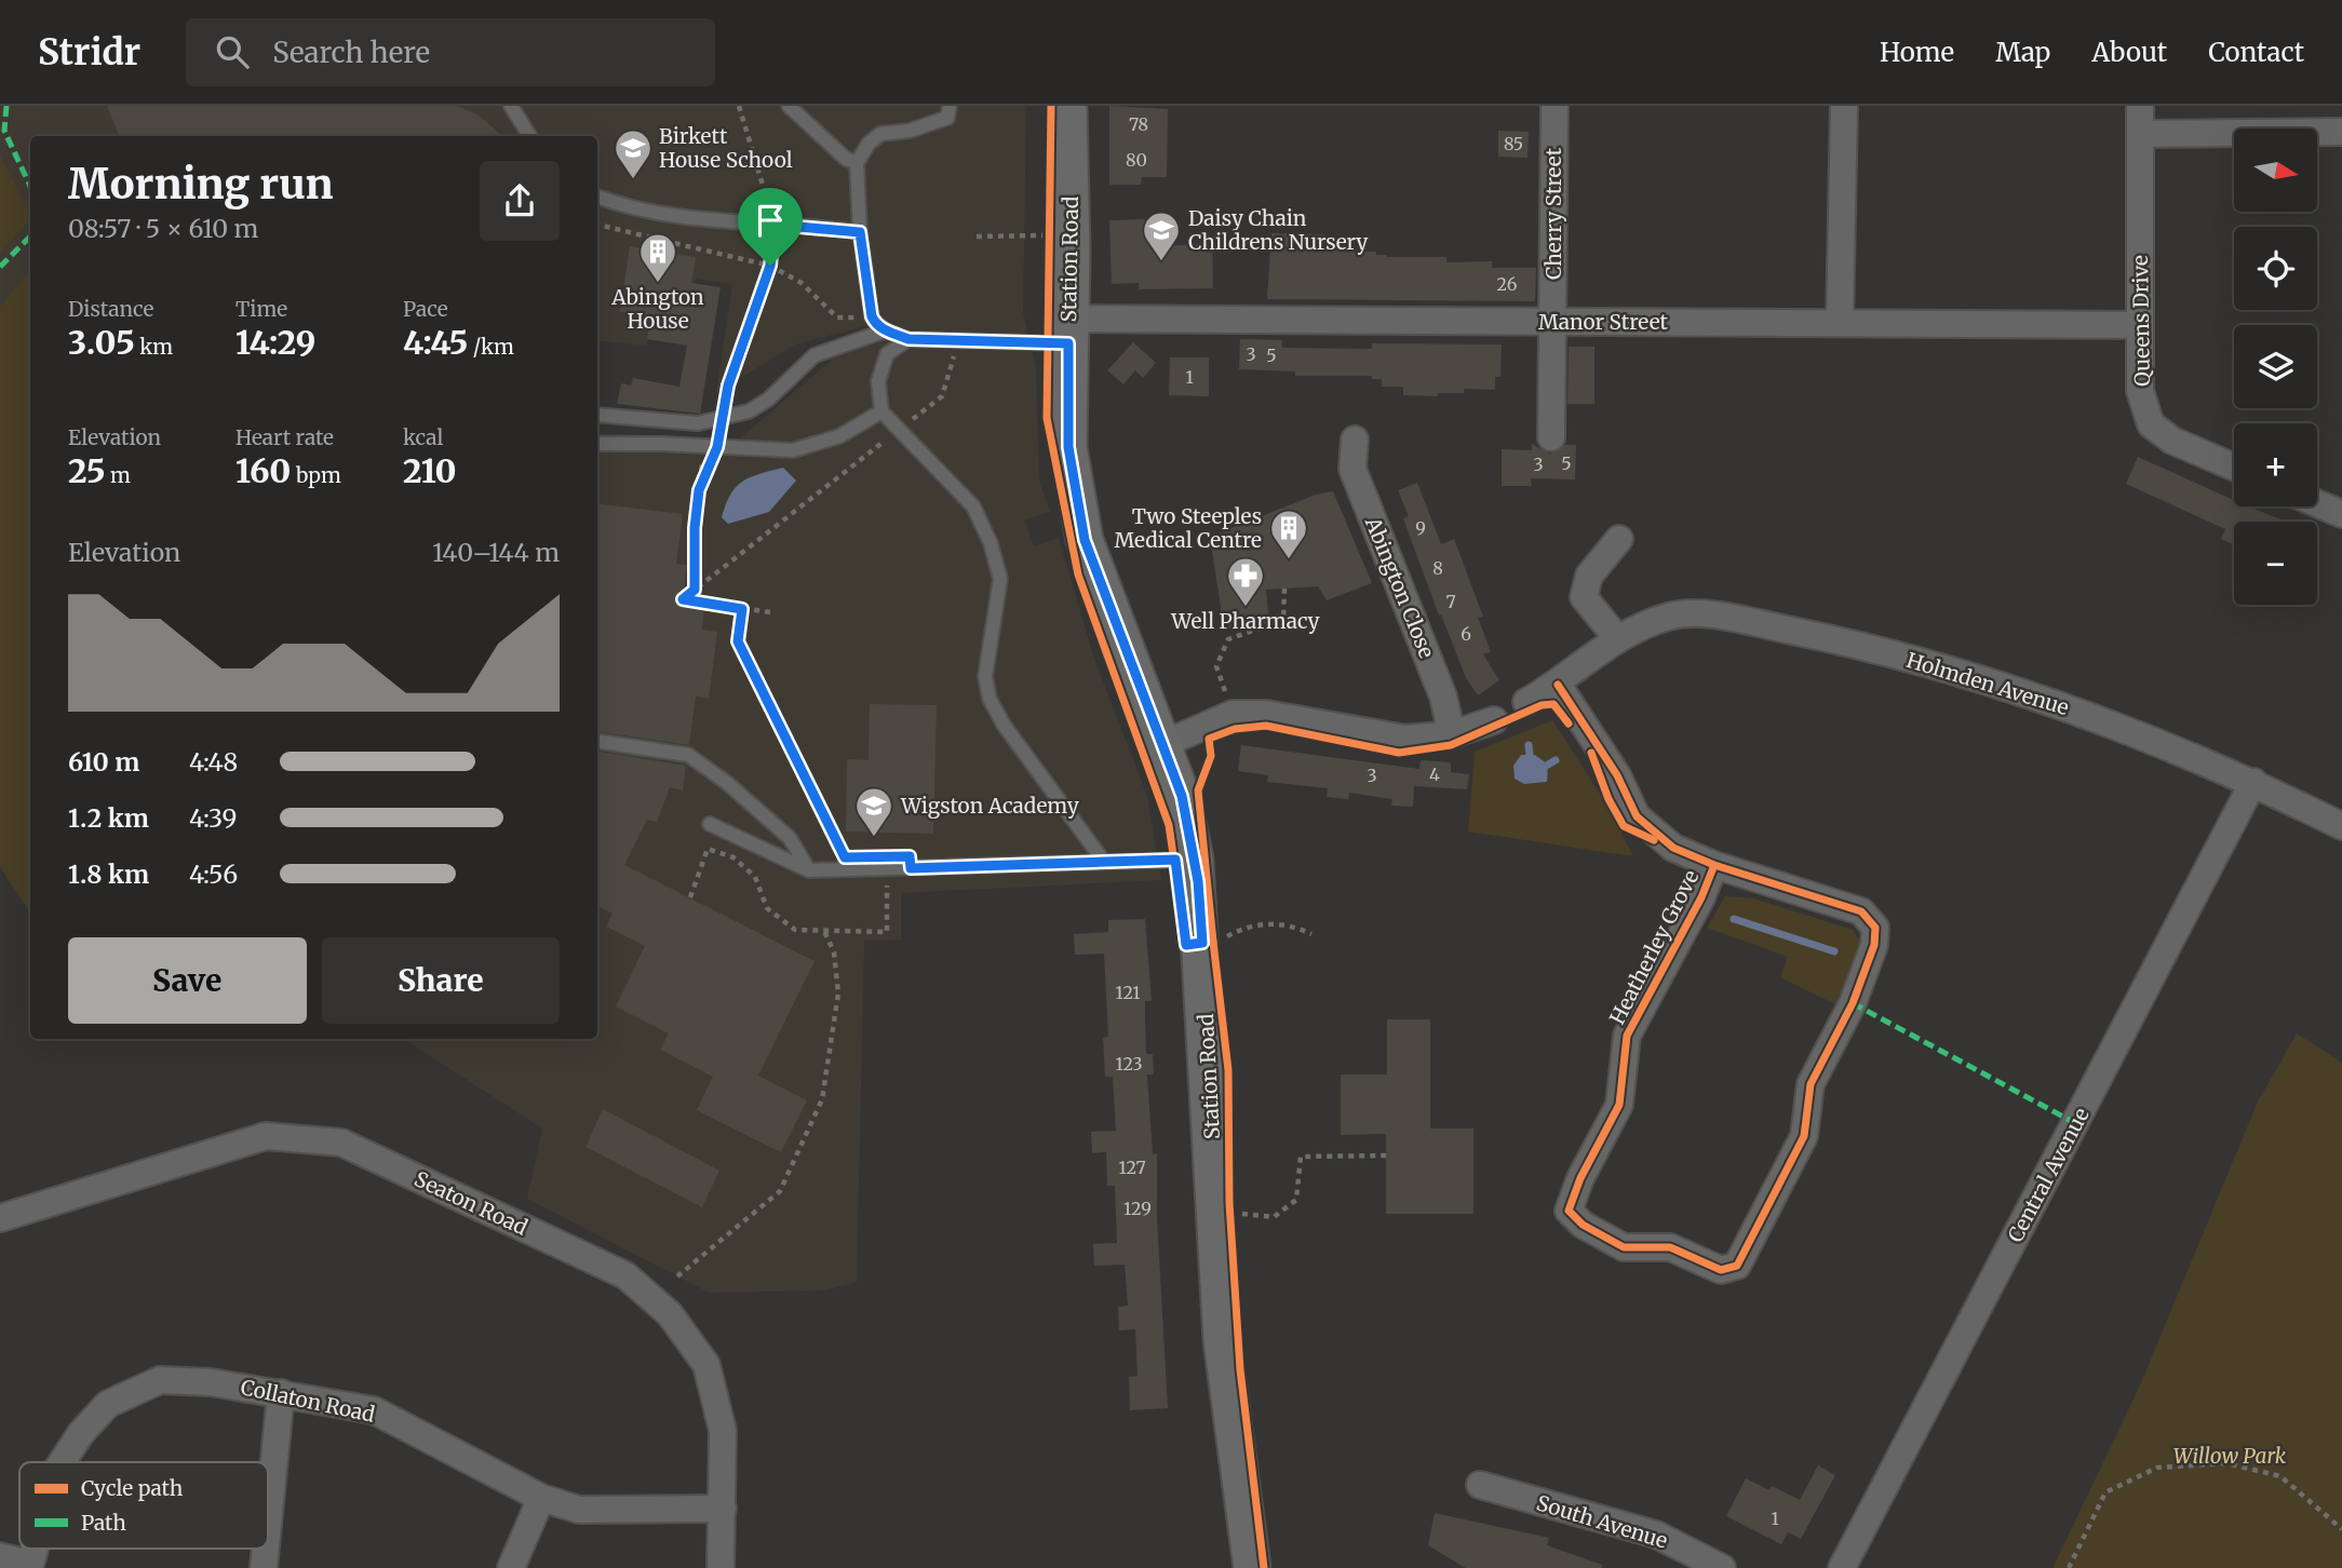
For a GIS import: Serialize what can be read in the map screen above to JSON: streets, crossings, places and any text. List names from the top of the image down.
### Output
{
  "streets": {
    "main road": ["Station Road"],
    "street": [
      "Cherry Street",
      "Queens Drive",
      "Manor Street",
      "Abington Close",
      "Holmden Avenue",
      "Heatherley Grove",
      "Central Avenue",
      "Seaton Road",
      "Collaton Road",
      "South Avenue"
    ]
  },
  "crossings": [
    ["Cherry Street", "Manor Street"],
    ["Station Road", "Manor Street"],
    ["Queens Drive", "Manor Street"],
    ["Holmden Avenue", "Heatherley Grove"],
    ["Holmden Avenue", "Central Avenue"],
    ["Seaton Road", "Collaton Road"]
  ],
  "parks": ["Willow Park"],
  "places": {
    "school or university": ["Birkett House School", "Daisy Chain Childrens Nursery", "Wigston Academy"],
    "building": ["Abington House", "Two Steeples Medical Centre"],
    "pharmacy": ["Well Pharmacy"]
  },
  "house_numbers": [
    "78",
    "85",
    "80",
    "26",
    "3",
    "5",
    "1",
    "5",
    "3",
    "9",
    "8",
    "7",
    "6",
    "4",
    "3",
    "121",
    "123",
    "127",
    "129",
    "1"
  ],
  "legend": ["Cycle path", "Path"],
  "north": "right",
  "page": {
    "header": "Stridr",
    "search": "Search here",
    "nav": [
      "Home",
      "Map",
      "About",
      "Contact"
    ],
    "map_buttons": ["+", "−"],
    "heading": ["Morning run", "08:57 · 5 × 610 m"],
    "stats": [
      ["Distance", "3.05 km"],
      ["Time", "14:29"],
      ["Pace", "4:45 /km"],
      ["Elevation", "25 m"],
      ["Heart rate", "160 bpm"],
      ["kcal", "210"]
    ],
    "chart": ["Elevation", "140–144 m"],
    "list": [
      {
        "name": "610 m",
        "note": "4:48"
      },
      {
        "name": "1.2 km",
        "note": "4:39"
      },
      {
        "name": "1.8 km",
        "note": "4:56"
      }
    ],
    "buttons": ["Save", "Share"]
  }
}
